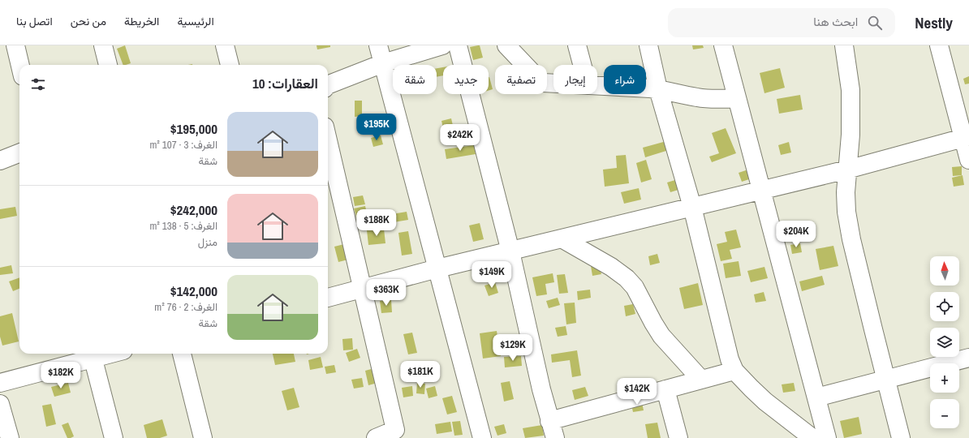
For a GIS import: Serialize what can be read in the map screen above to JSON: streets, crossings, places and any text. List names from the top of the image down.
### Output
{
  "north": "top",
  "page": {
    "header": "Nestly",
    "search": "ابحث هنا",
    "nav": [
      "الرئيسية",
      "الخريطة",
      "من نحن",
      "اتصل بنا"
    ],
    "chip": [
      "شراء",
      "إيجار",
      "تصفية",
      "جديد",
      "شقة"
    ],
    "heading": "العقارات: 10",
    "list": [
      {
        "name": "$195,000",
        "note": "الغرف: 3 · 107 m² · شقة"
      },
      {
        "name": "$242,000",
        "note": "الغرف: 5 · 138 m² · منزل"
      },
      {
        "name": "$142,000",
        "note": "الغرف: 2 · 76 m² · شقة"
      }
    ],
    "price": [
      "$195K",
      "$242K",
      "$188K",
      "$204K",
      "$149K",
      "$363K",
      "$129K",
      "$181K",
      "$182K",
      "$142K"
    ],
    "map_buttons": ["+", "−"]
  }
}
